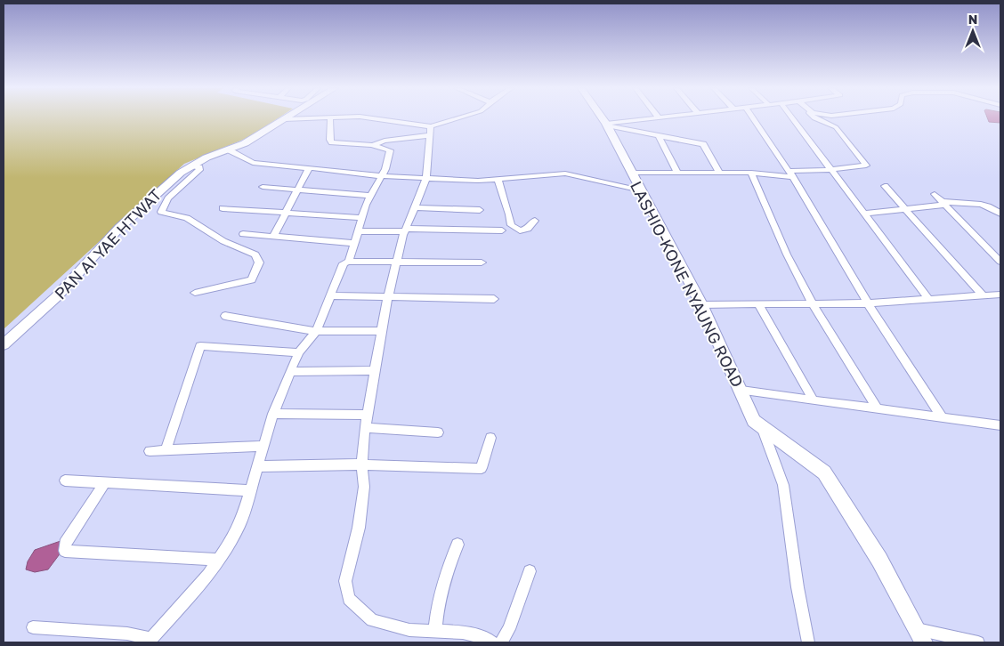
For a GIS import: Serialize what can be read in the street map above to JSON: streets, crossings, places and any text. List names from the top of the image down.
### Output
{
  "streets": {
    "main road": ["PAN AI YAE HTWAT", "LASHIO-KONE NYAUNG ROAD"]
  },
  "north": "top"
}
